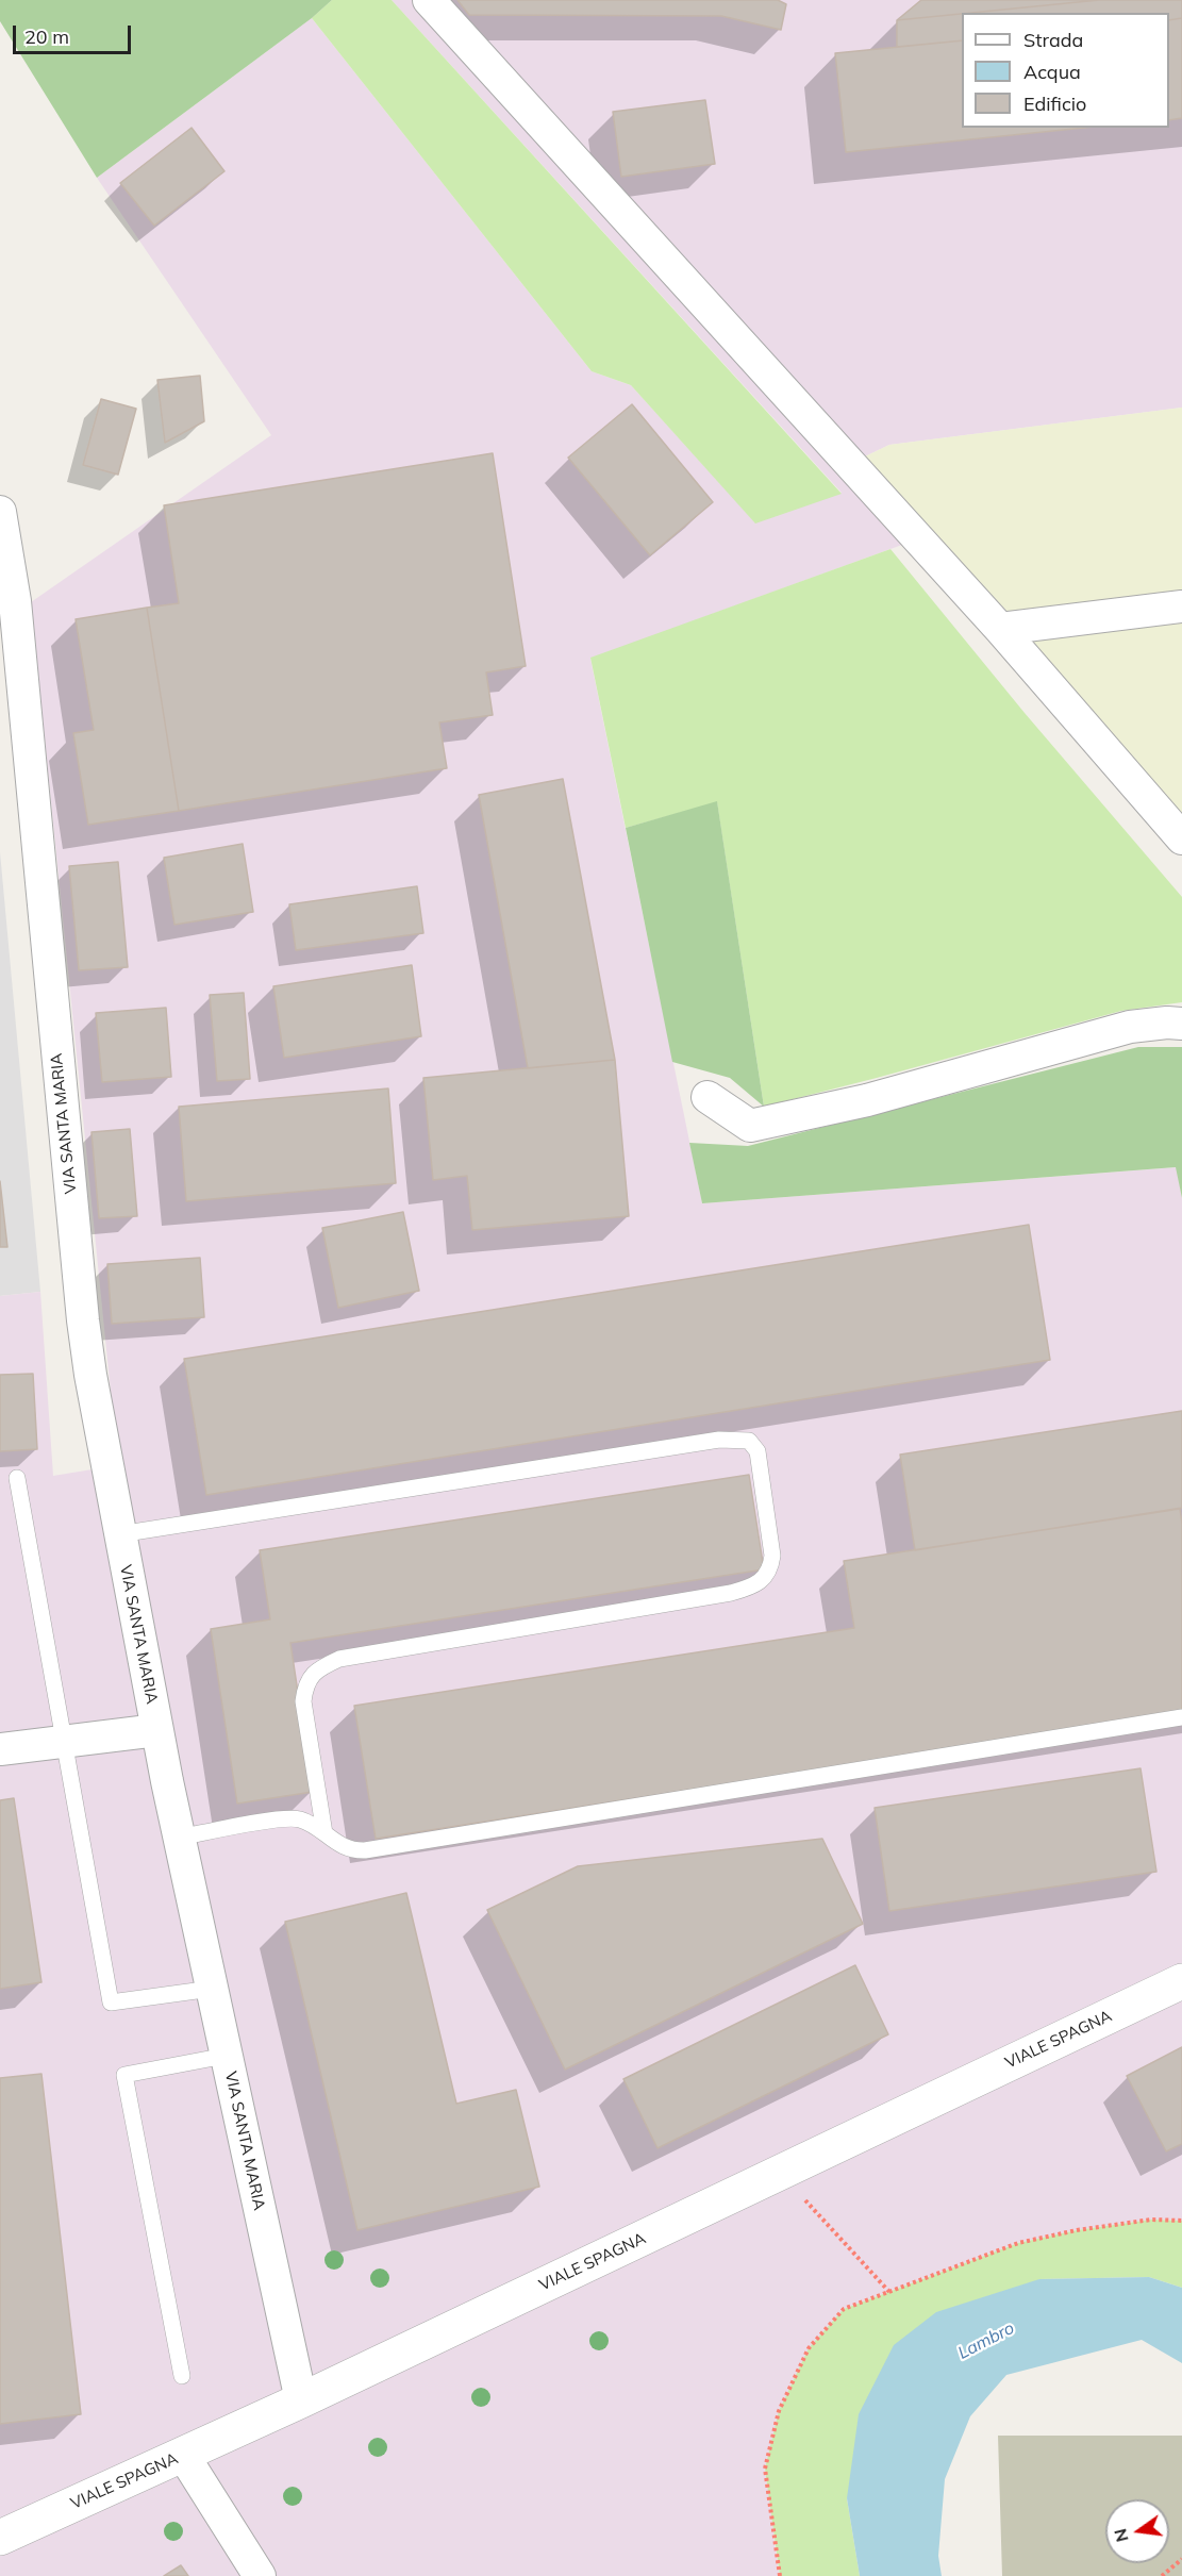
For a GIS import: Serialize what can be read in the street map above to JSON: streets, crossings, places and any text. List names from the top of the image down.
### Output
{
  "streets": {
    "street": ["VIA SANTA MARIA", "VIALE SPAGNA"]
  },
  "crossings": [
    ["VIA SANTA MARIA", "VIALE SPAGNA"]
  ],
  "water": ["Lambro"],
  "legend": ["Strada", "Acqua", "Edificio"],
  "scale_bar": "20 m",
  "north": "left"
}
